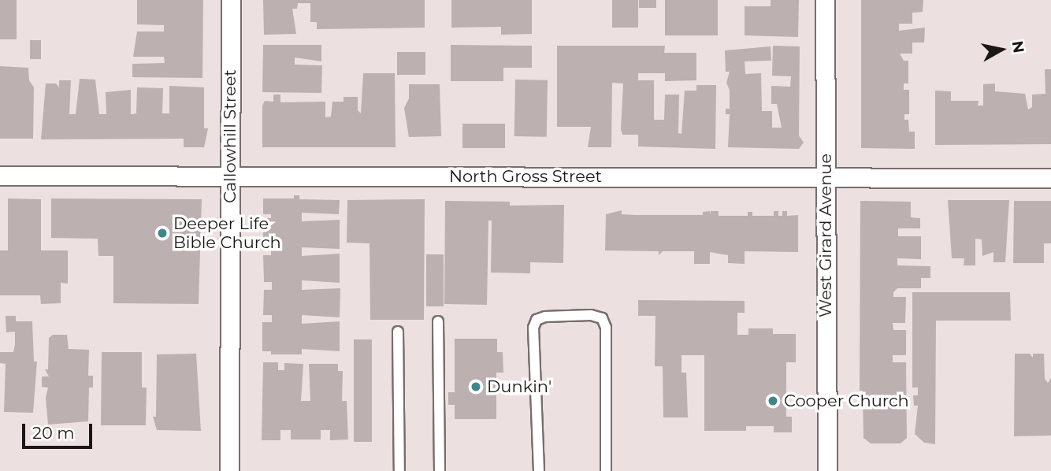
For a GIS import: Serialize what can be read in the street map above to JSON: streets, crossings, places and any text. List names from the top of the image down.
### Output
{
  "streets": {
    "street": ["Callowhill Street", "North Gross Street", "West Girard Avenue"]
  },
  "crossings": [
    ["Callowhill Street", "North Gross Street"],
    ["North Gross Street", "West Girard Avenue"]
  ],
  "places": ["Deeper Life Bible Church", "Dunkin'", "Cooper Church"],
  "scale_bar": "20 m",
  "north": "right"
}
